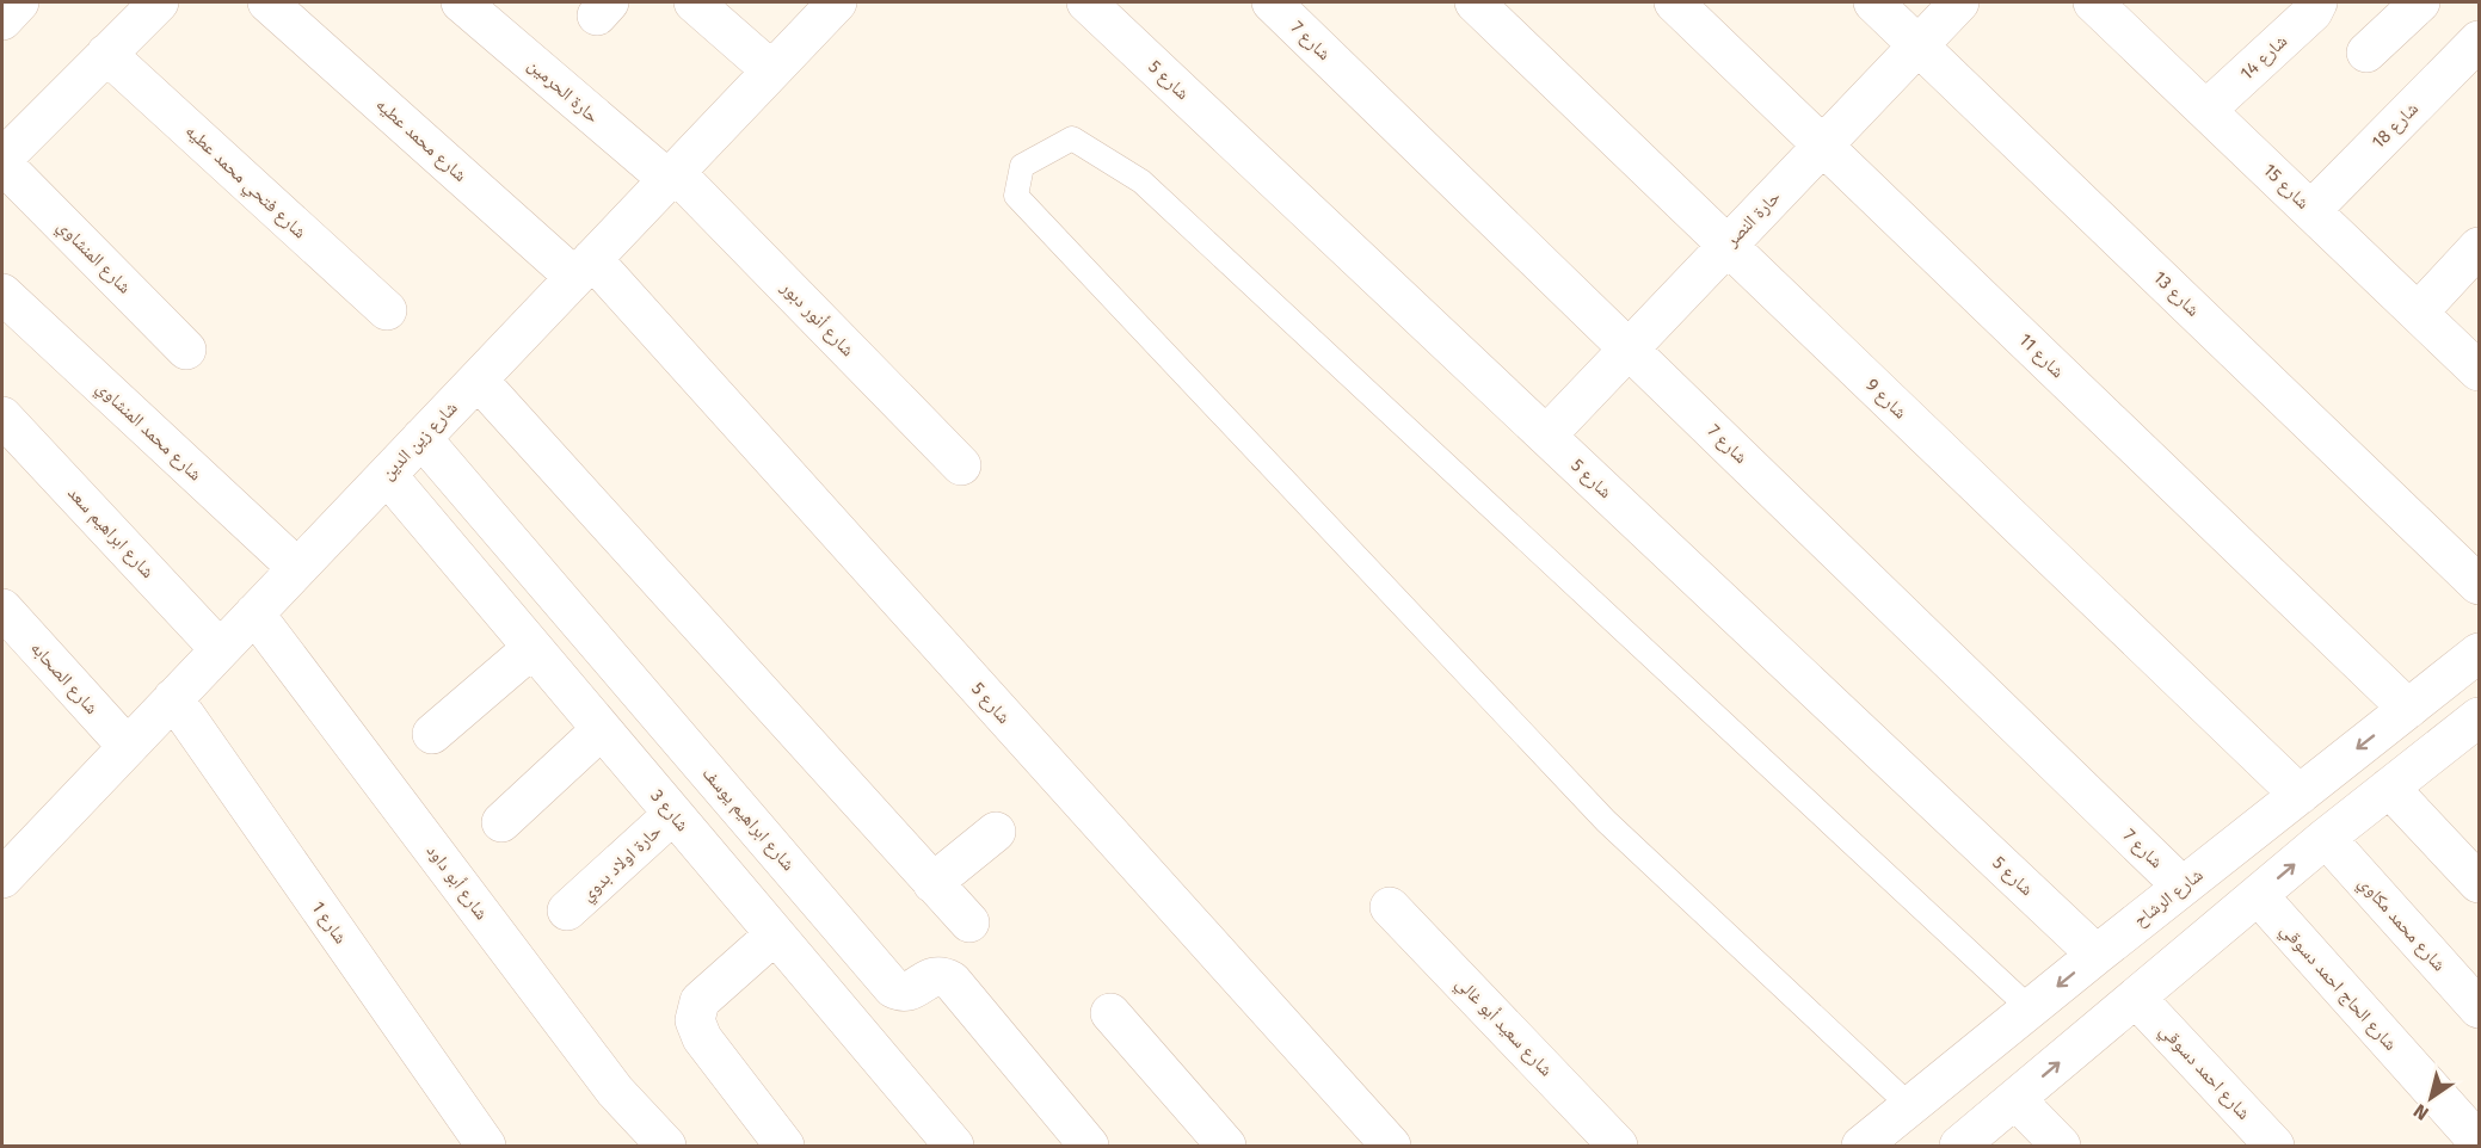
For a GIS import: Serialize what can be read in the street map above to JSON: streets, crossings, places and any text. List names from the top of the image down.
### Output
{
  "streets": {
    "street": [
      "شارع 7",
      "شارع 14",
      "شارع 5",
      "حارة الحرمين",
      "شارع 18",
      "شارع محمد عطيه",
      "شارع فتحي محمد عطيه",
      "شارع 15",
      "حارة النصر",
      "شارع المنشاوي",
      "شارع 13",
      "شارع أنور دبور",
      "شارع 11",
      "شارع 9",
      "شارع محمد المنشاوي",
      "شارع زين الدين",
      "شارع ابراهيم سعد",
      "شارع الصحابه",
      "شارع 3",
      "شارع ابراهيم يوسف",
      "حارة اولاد بدوي",
      "شارع أبو داود",
      "شارع الرشاح",
      "شارع 1",
      "شارع محمد مكاوي",
      "شارع الحاج احمد دسوقي",
      "شارع سعيد أبو غالي",
      "شارع احمد دسوقي"
    ]
  },
  "crossings": [
    ["شارع 7", "حارة النصر"],
    ["شارع 7", "شارع الرشاح"],
    ["شارع 14", "شارع 15"],
    ["شارع 5", "شارع محمد عطيه"],
    ["شارع 5", "حارة النصر"],
    ["شارع 5", "شارع زين الدين"],
    ["شارع 5", "شارع الرشاح"],
    ["حارة الحرمين", "شارع أنور دبور"],
    ["حارة الحرمين", "شارع زين الدين"],
    ["شارع 18", "شارع 15"],
    ["شارع محمد عطيه", "شارع زين الدين"],
    ["حارة النصر", "شارع 13"],
    ["حارة النصر", "شارع 11"],
    ["حارة النصر", "شارع 9"],
    ["شارع أنور دبور", "شارع زين الدين"],
    ["شارع 11", "شارع الرشاح"],
    ["شارع 9", "شارع الرشاح"],
    ["شارع محمد المنشاوي", "شارع زين الدين"],
    ["شارع زين الدين", "شارع ابراهيم سعد"],
    ["شارع زين الدين", "شارع الصحابه"],
    ["شارع زين الدين", "شارع 3"],
    ["شارع زين الدين", "شارع ابراهيم يوسف"],
    ["شارع زين الدين", "شارع أبو داود"],
    ["شارع زين الدين", "شارع 1"],
    ["شارع 3", "حارة اولاد بدوي"]
  ],
  "north": "bottom left"
}
